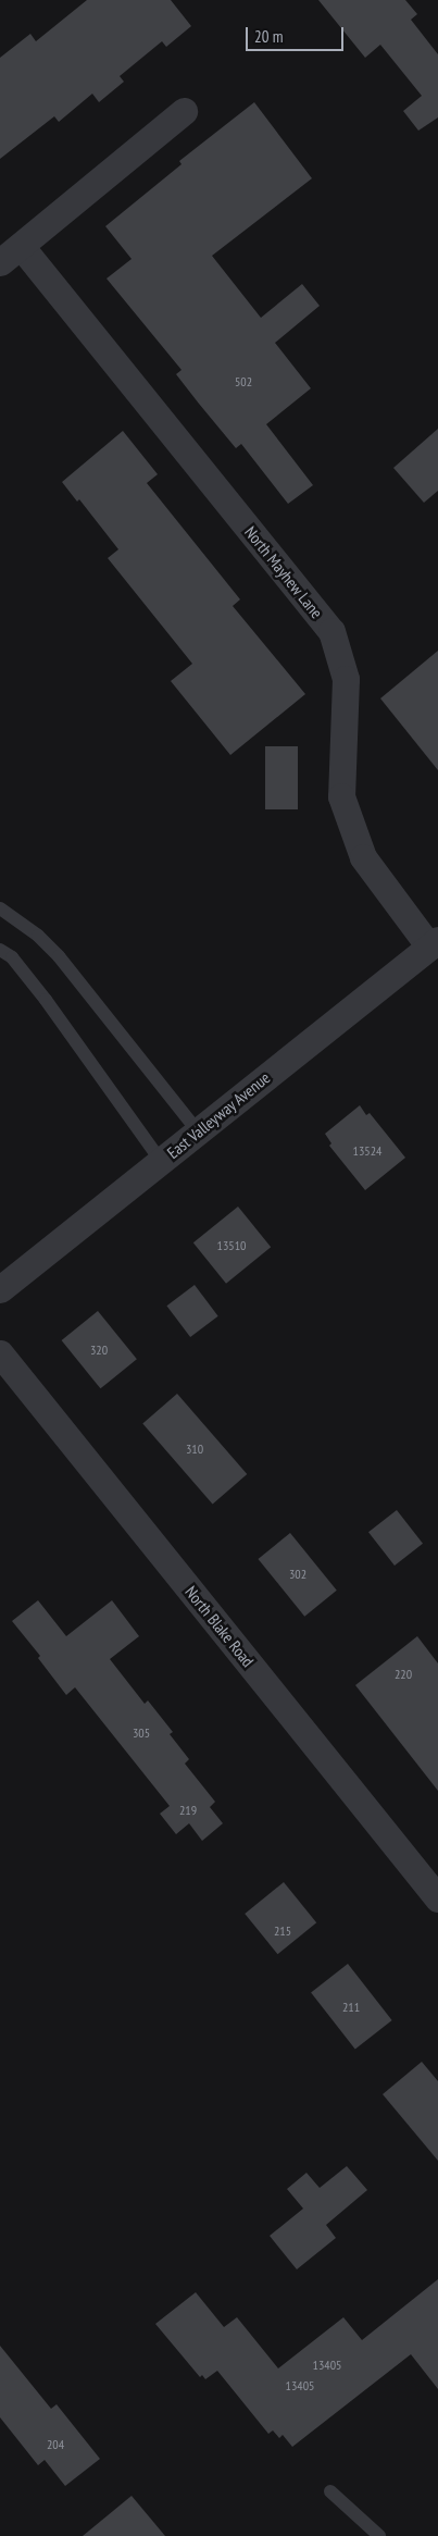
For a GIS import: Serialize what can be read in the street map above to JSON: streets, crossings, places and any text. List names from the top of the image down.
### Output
{
  "streets": {
    "street": ["North Mayhew Lane", "East Valleyway Avenue", "North Blake Road"]
  },
  "crossings": [
    ["North Mayhew Lane", "East Valleyway Avenue"]
  ],
  "house_numbers": [
    "502",
    "13524",
    "13510",
    "320",
    "310",
    "302",
    "220",
    "305",
    "219",
    "215",
    "211",
    "13405",
    "13405",
    "204"
  ],
  "scale_bar": "20 m"
}
